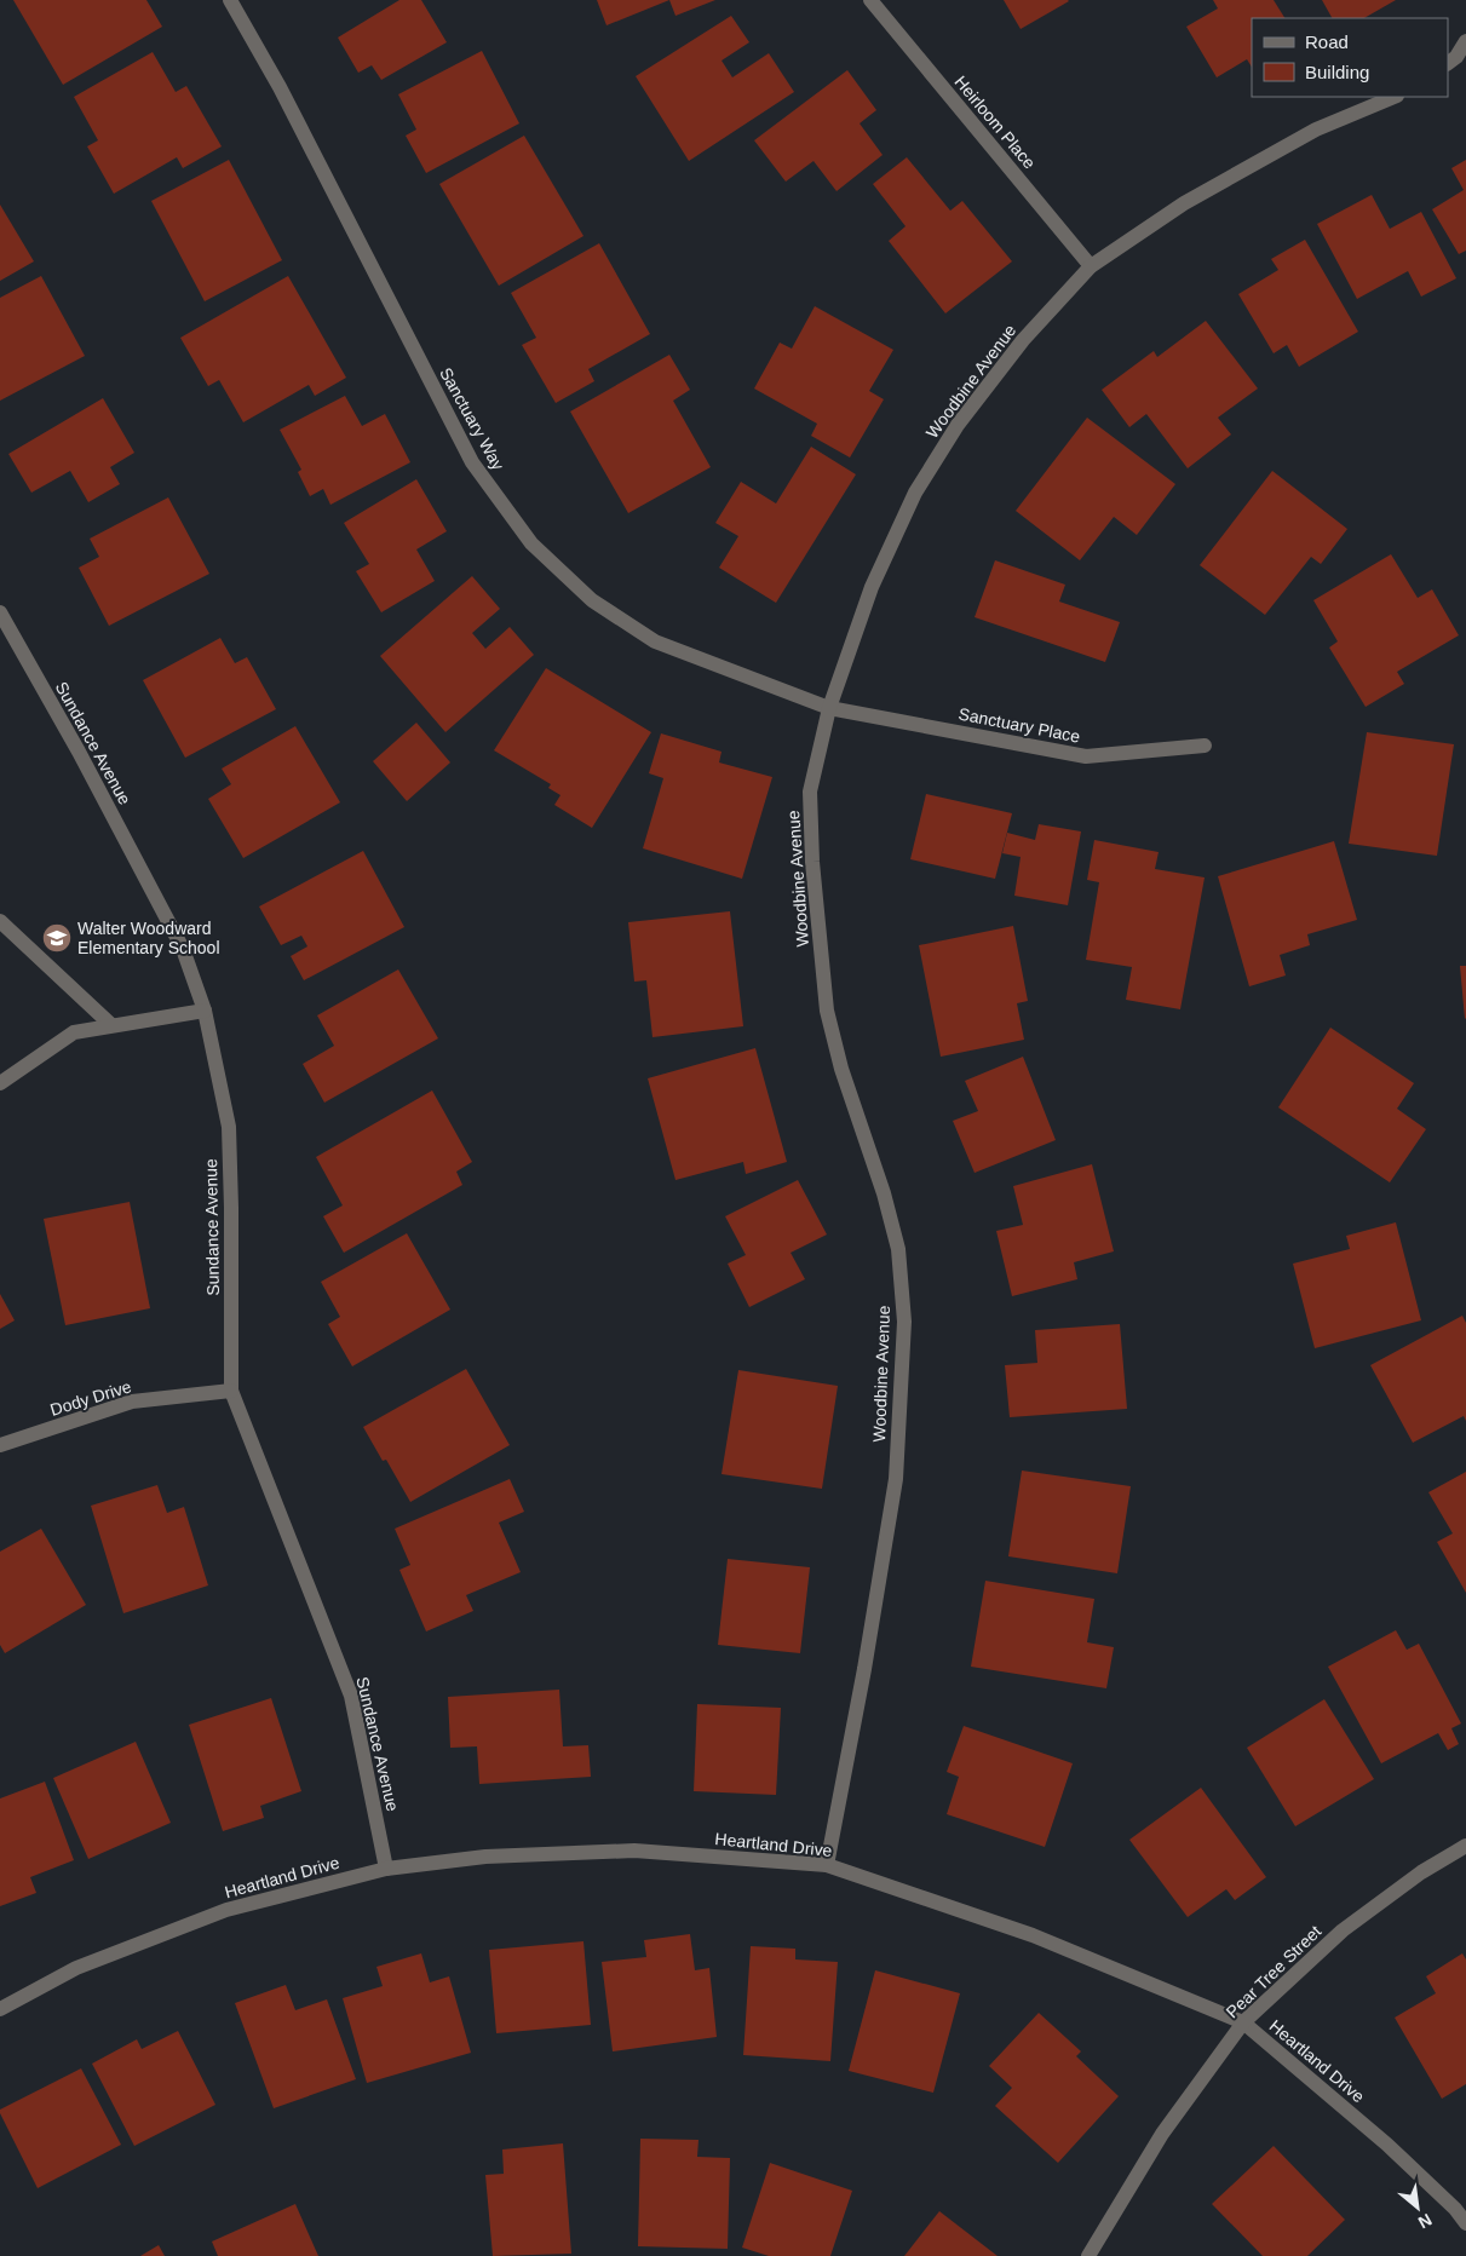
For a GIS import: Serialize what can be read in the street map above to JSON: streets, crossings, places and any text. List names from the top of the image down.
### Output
{
  "streets": {
    "street": [
      "Heirloom Place",
      "Woodbine Avenue",
      "Sanctuary Way",
      "Sanctuary Place",
      "Sundance Avenue",
      "Dody Drive",
      "Heartland Drive",
      "Pear Tree Street"
    ]
  },
  "crossings": [
    ["Heirloom Place", "Woodbine Avenue"],
    ["Woodbine Avenue", "Sanctuary Way"],
    ["Woodbine Avenue", "Sanctuary Place"],
    ["Woodbine Avenue", "Heartland Drive"],
    ["Sanctuary Way", "Sanctuary Place"],
    ["Sundance Avenue", "Dody Drive"],
    ["Sundance Avenue", "Heartland Drive"],
    ["Heartland Drive", "Pear Tree Street"]
  ],
  "places": {
    "school or university": ["Walter Woodward Elementary School"]
  },
  "legend": ["Road", "Building"],
  "north": "bottom right"
}
